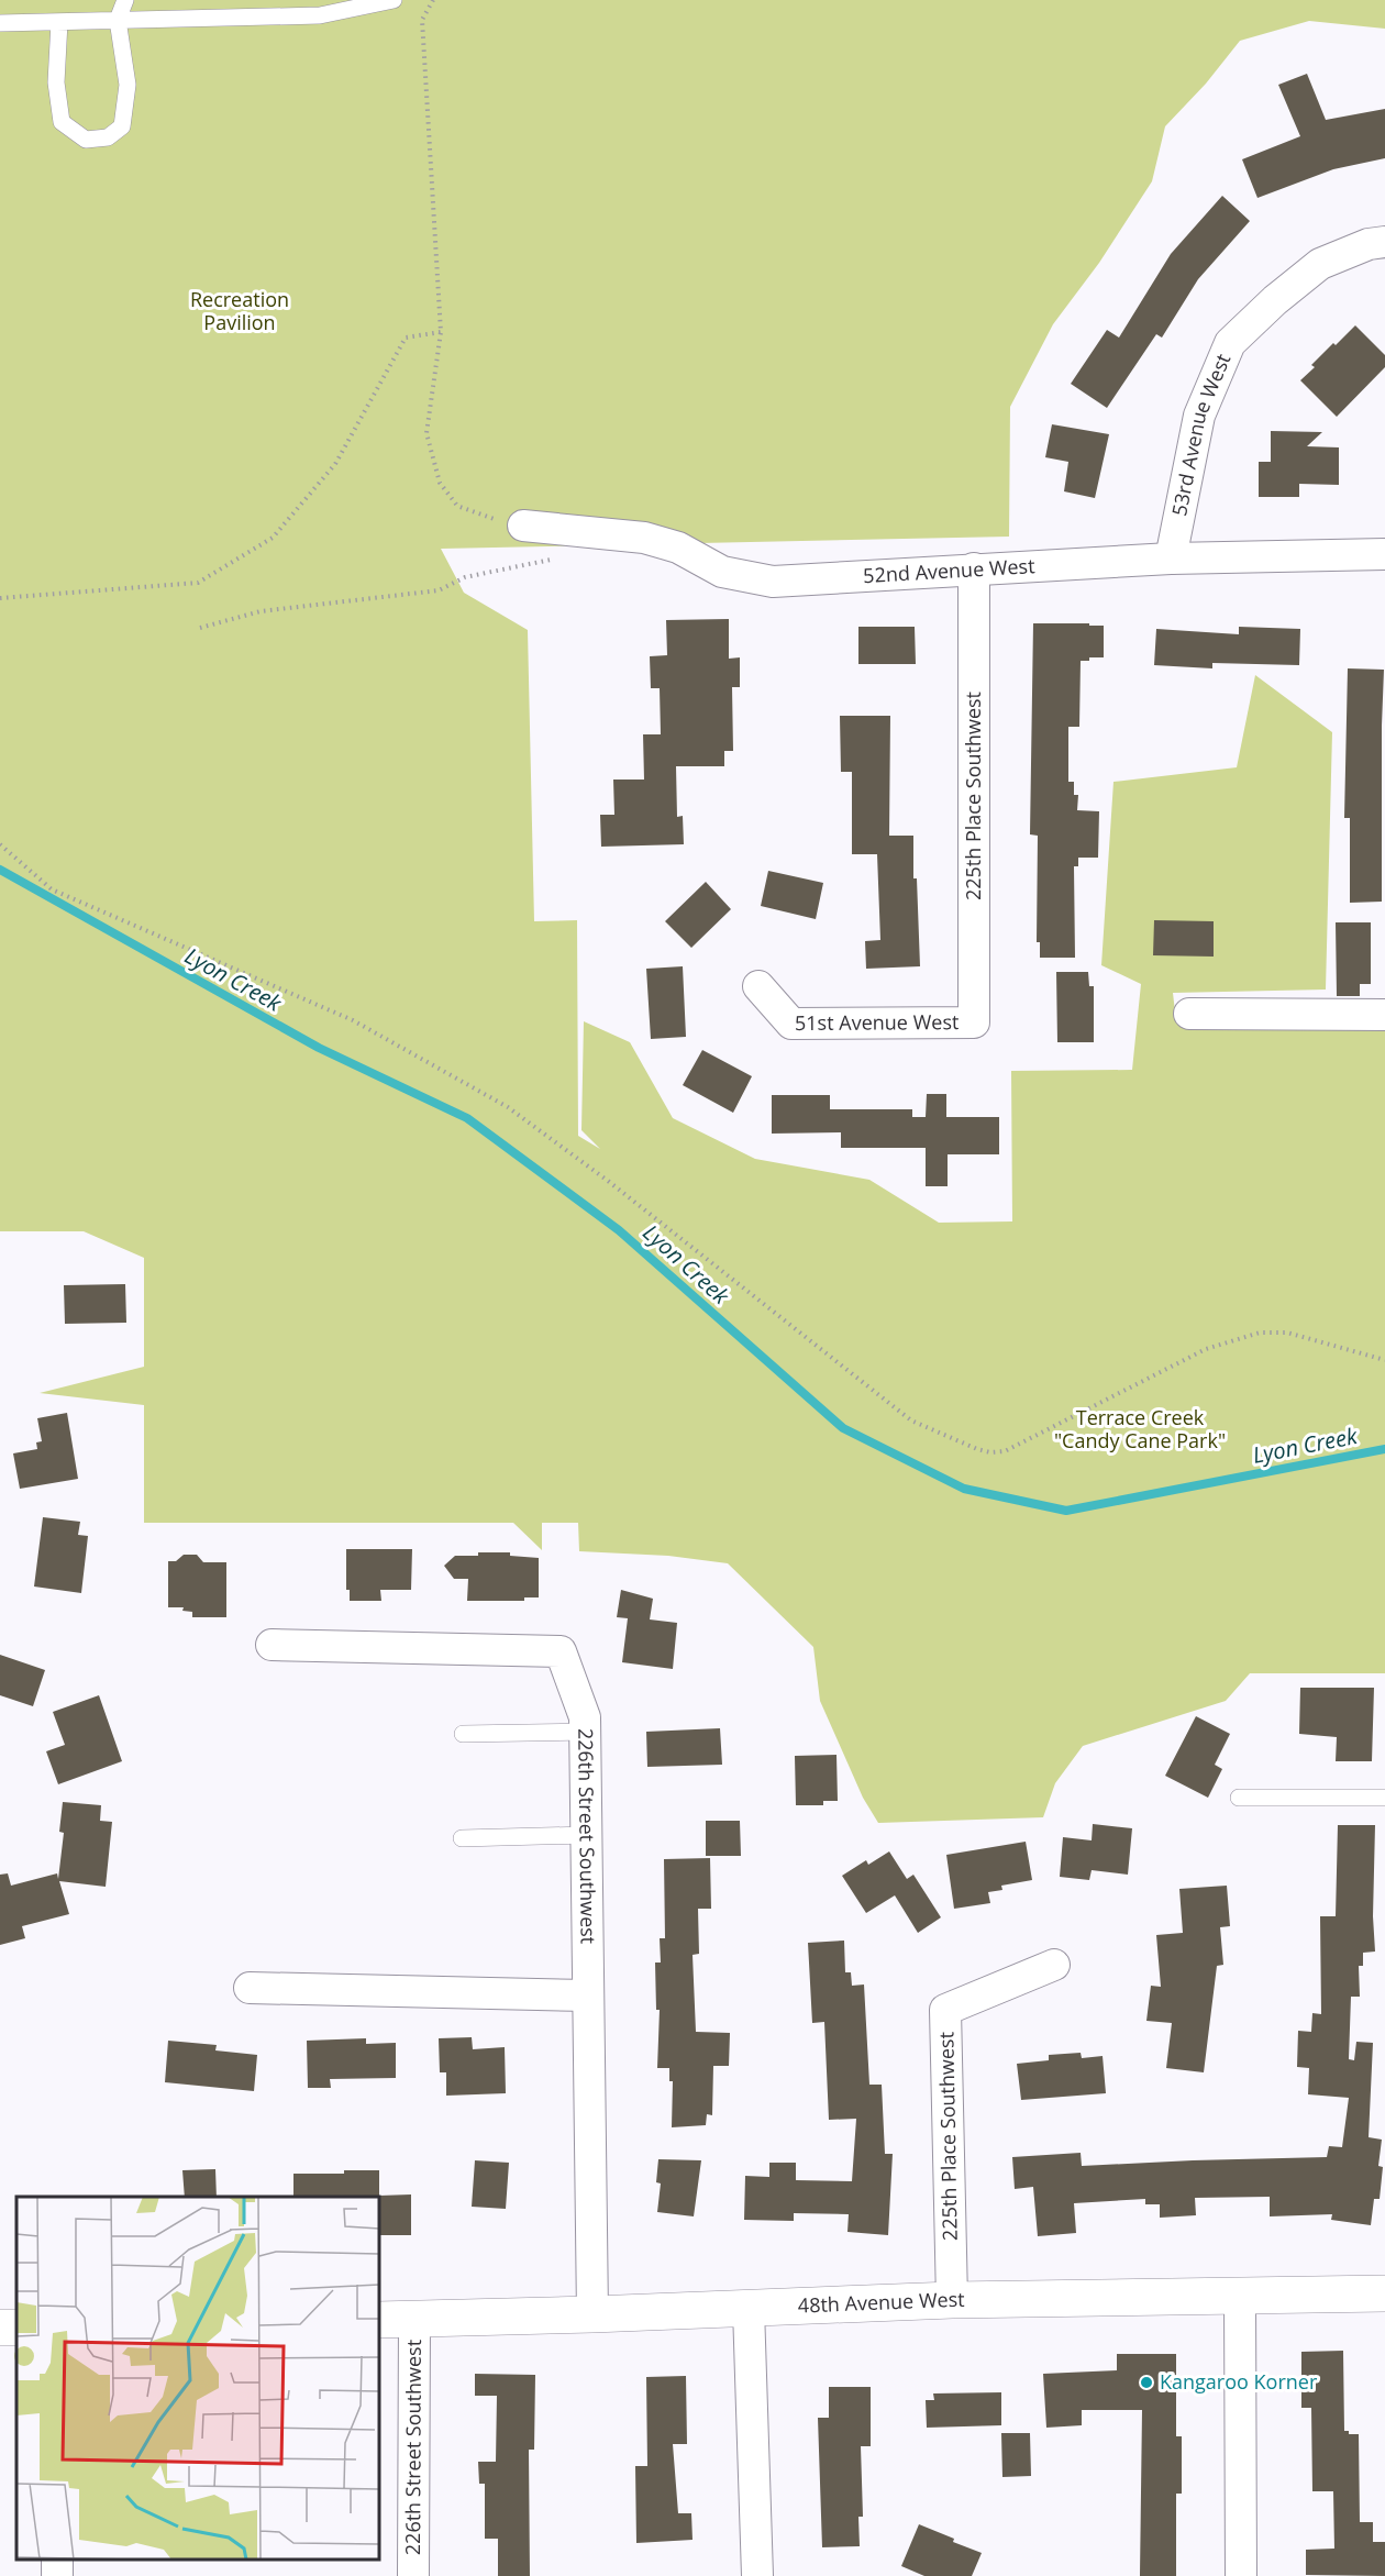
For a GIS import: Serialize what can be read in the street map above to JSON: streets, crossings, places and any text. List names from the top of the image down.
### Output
{
  "streets": {
    "main road": ["48th Avenue West"],
    "street": [
      "53rd Avenue West",
      "52nd Avenue West",
      "225th Place Southwest",
      "51st Avenue West",
      "226th Street Southwest"
    ]
  },
  "crossings": [
    ["53rd Avenue West", "52nd Avenue West"],
    ["52nd Avenue West", "225th Place Southwest"],
    ["225th Place Southwest", "51st Avenue West"],
    ["225th Place Southwest", "48th Avenue West"],
    ["226th Street Southwest", "48th Avenue West"]
  ],
  "water": ["Lyon Creek"],
  "parks": ["Recreation Pavilion", "Terrace Creek \"Candy Cane Park\""],
  "places": ["Kangaroo Korner"]
}
